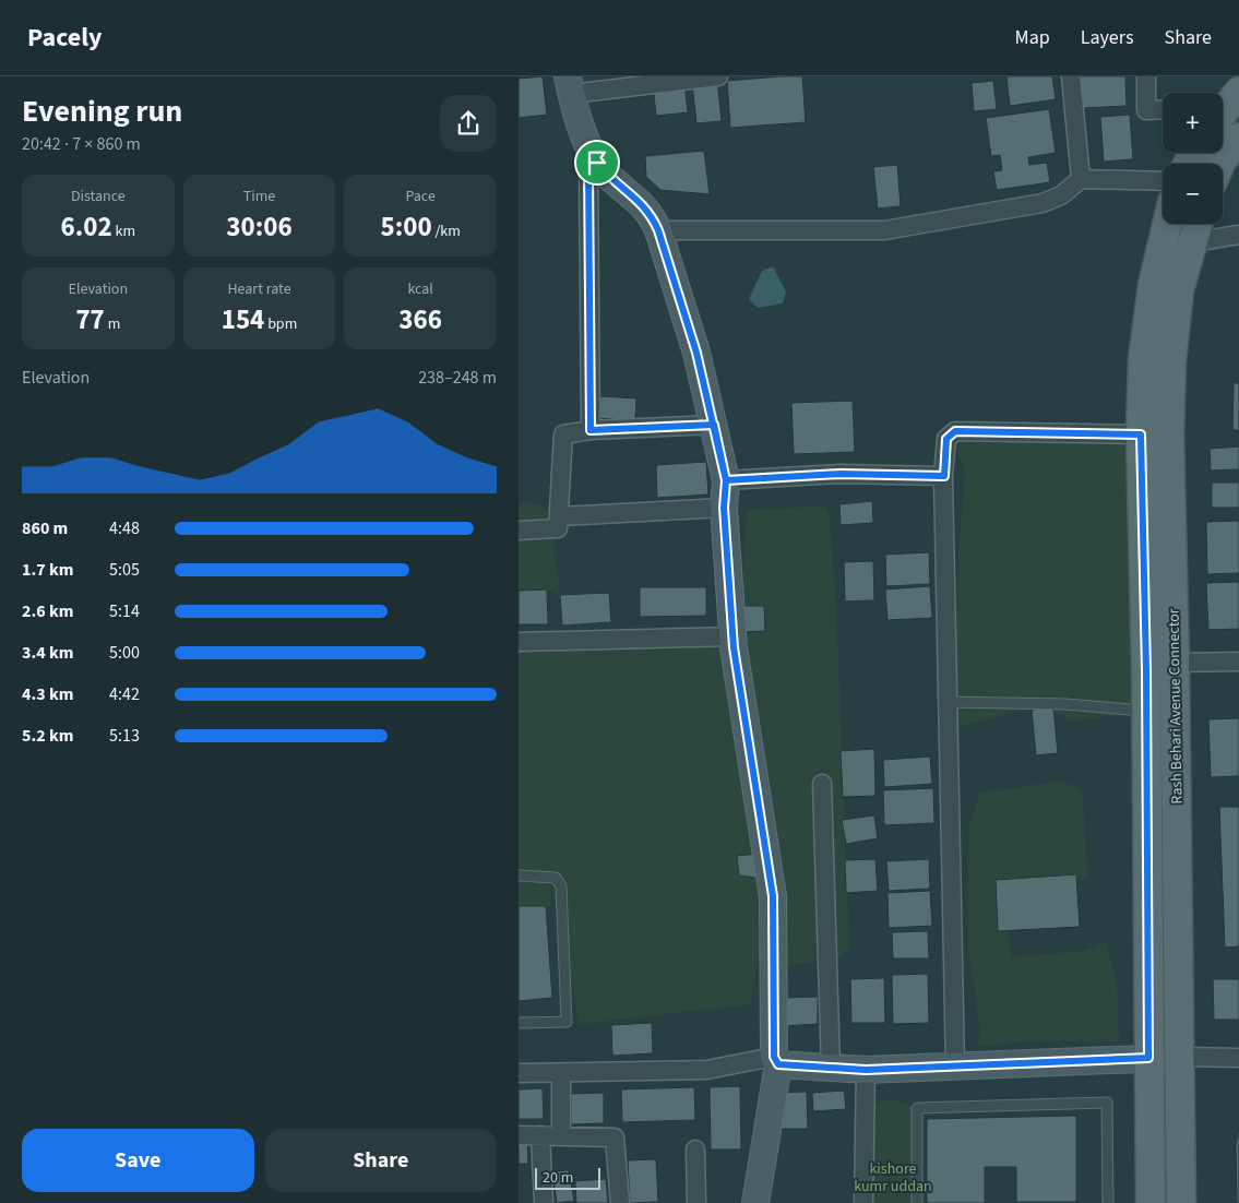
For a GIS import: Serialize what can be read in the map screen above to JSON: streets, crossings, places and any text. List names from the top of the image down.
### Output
{
  "streets": {
    "main road": ["Rash Behari Avenue Connector"]
  },
  "parks": ["kishore kumr uddan"],
  "scale_bar": "20 m",
  "page": {
    "header": "Pacely",
    "nav": ["Map", "Layers", "Share"],
    "heading": ["Evening run", "20:42 · 7 × 860 m"],
    "map_buttons": ["+", "−"],
    "stats": [
      ["Distance", "6.02 km"],
      ["Time", "30:06"],
      ["Pace", "5:00 /km"],
      ["Elevation", "77 m"],
      ["Heart rate", "154 bpm"],
      ["kcal", "366"]
    ],
    "chart": ["Elevation", "238–248 m"],
    "list": [
      {
        "name": "860 m",
        "note": "4:48"
      },
      {
        "name": "1.7 km",
        "note": "5:05"
      },
      {
        "name": "2.6 km",
        "note": "5:14"
      },
      {
        "name": "3.4 km",
        "note": "5:00"
      },
      {
        "name": "4.3 km",
        "note": "4:42"
      },
      {
        "name": "5.2 km",
        "note": "5:13"
      }
    ],
    "buttons": ["Save", "Share"],
    "scale": "20 m"
  }
}
